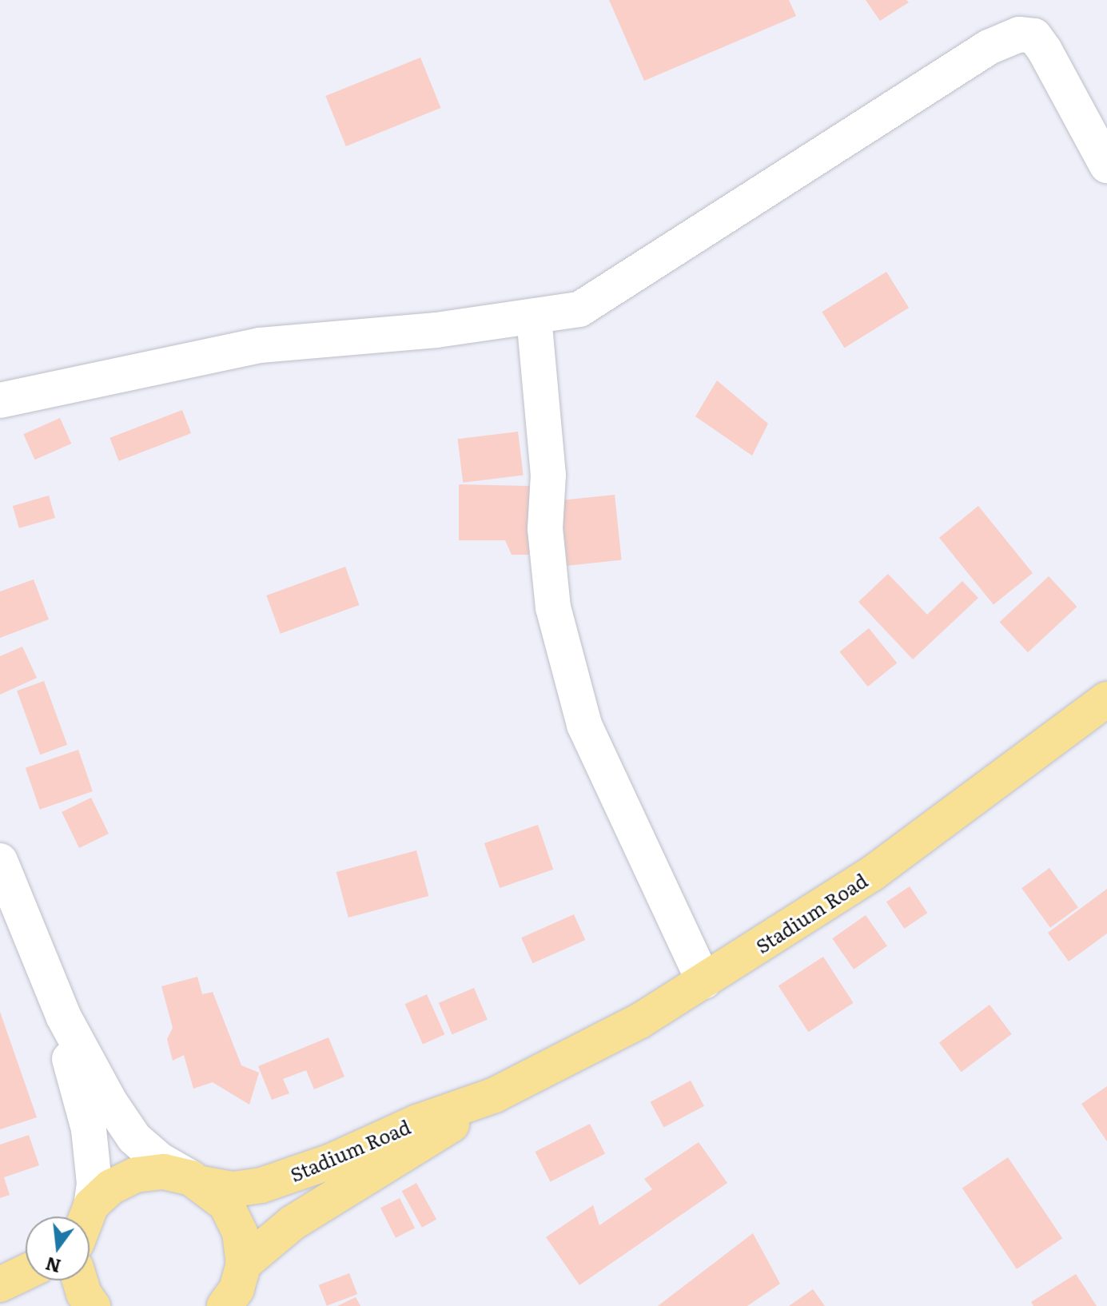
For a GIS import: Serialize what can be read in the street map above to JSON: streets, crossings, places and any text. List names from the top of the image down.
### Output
{
  "streets": {
    "main road": ["Stadium Road"]
  },
  "north": "bottom"
}
